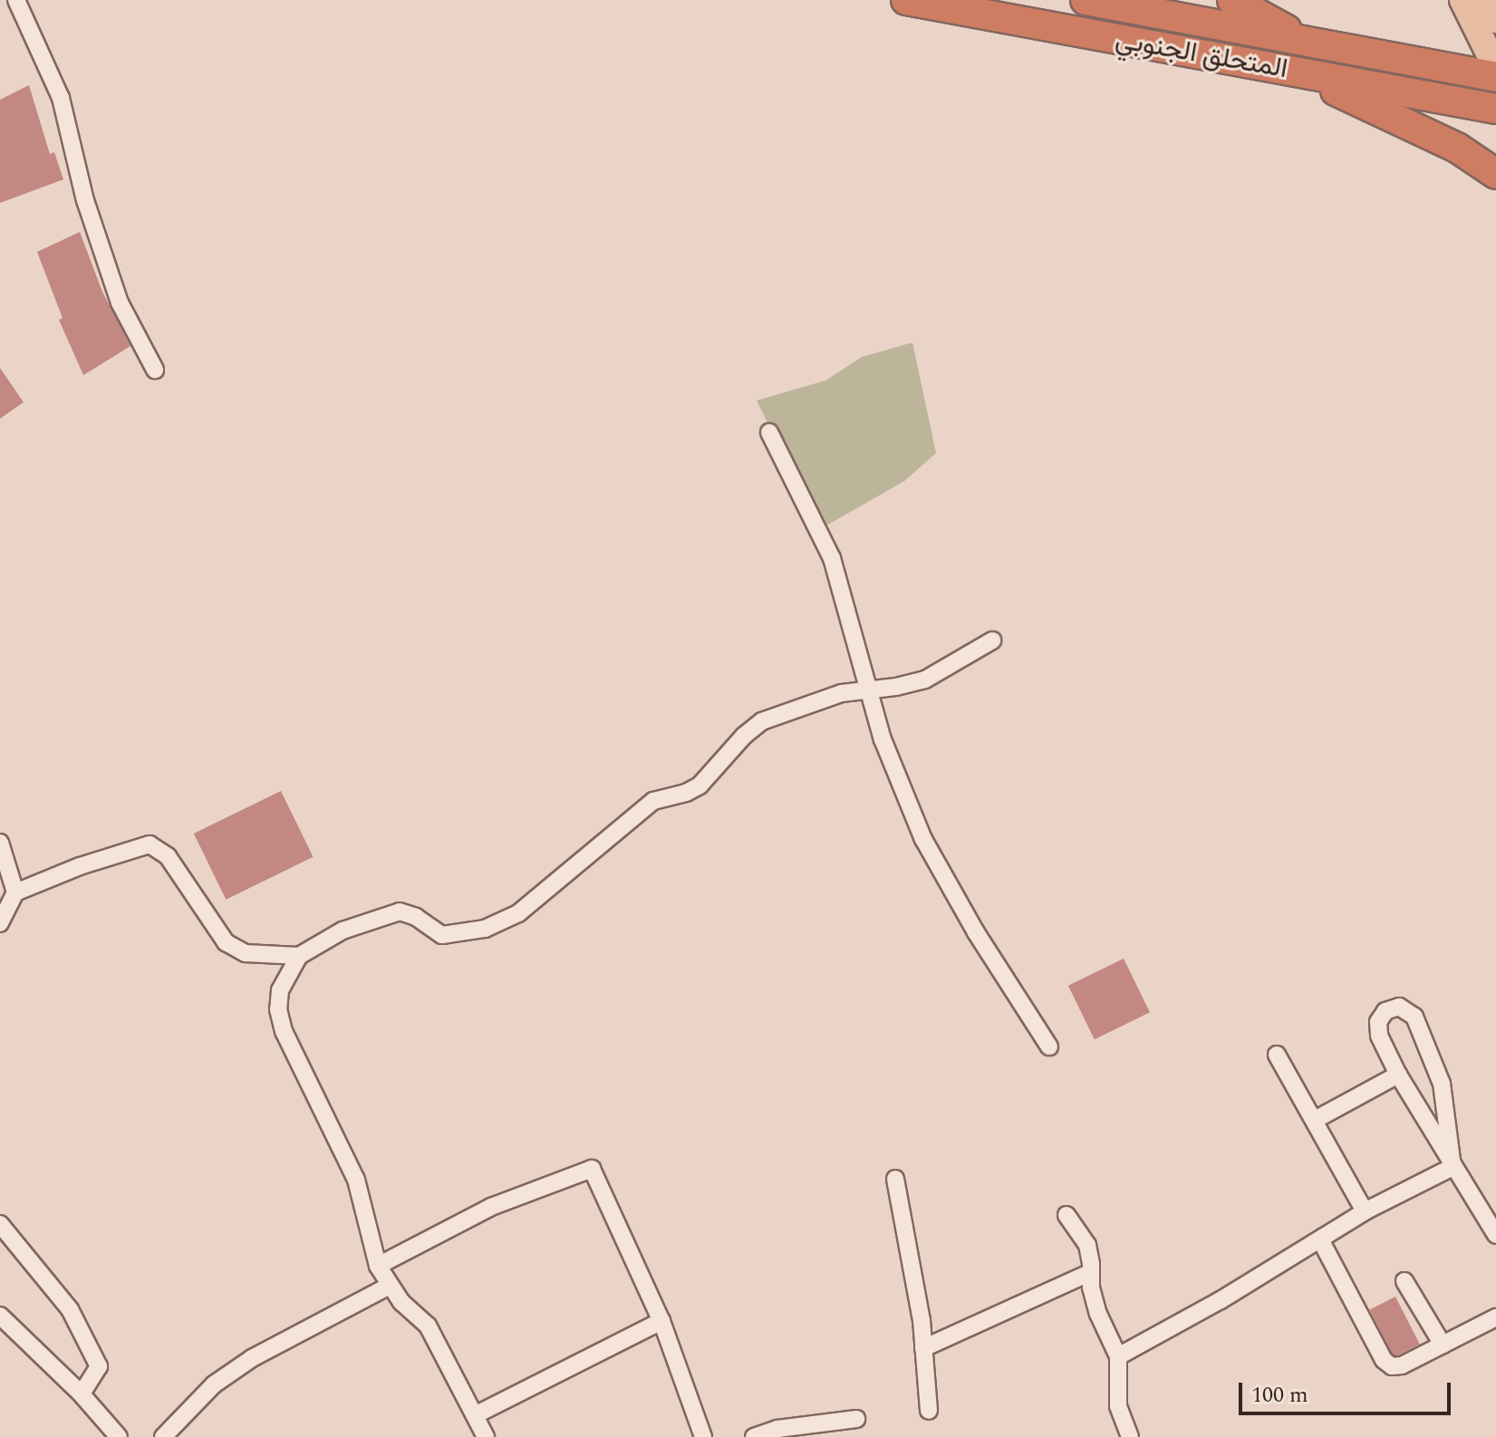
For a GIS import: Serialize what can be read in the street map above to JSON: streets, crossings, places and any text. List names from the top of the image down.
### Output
{
  "streets": {
    "highway": ["المتحلق الجنوبي"]
  },
  "scale_bar": "100 m"
}
